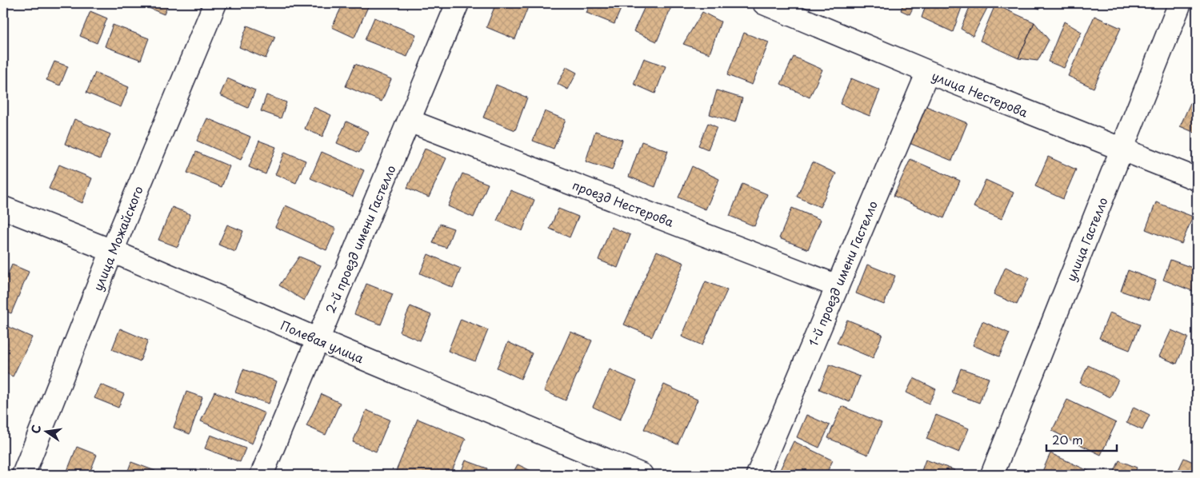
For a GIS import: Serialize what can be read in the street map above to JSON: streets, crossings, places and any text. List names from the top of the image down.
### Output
{
  "streets": {
    "street": [
      "улица Нестерова",
      "проезд Нестерова",
      "улица Можайского",
      "2-й проезд имени Гастелло",
      "улица Гастелло",
      "1-й проезд имени Гастелло",
      "Полевая улица"
    ]
  },
  "crossings": [
    ["улица Нестерова", "улица Гастелло"],
    ["улица Нестерова", "1-й проезд имени Гастелло"],
    ["проезд Нестерова", "2-й проезд имени Гастелло"],
    ["проезд Нестерова", "1-й проезд имени Гастелло"],
    ["улица Можайского", "Полевая улица"],
    ["2-й проезд имени Гастелло", "Полевая улица"]
  ],
  "scale_bar": "20 m",
  "north": "left"
}
